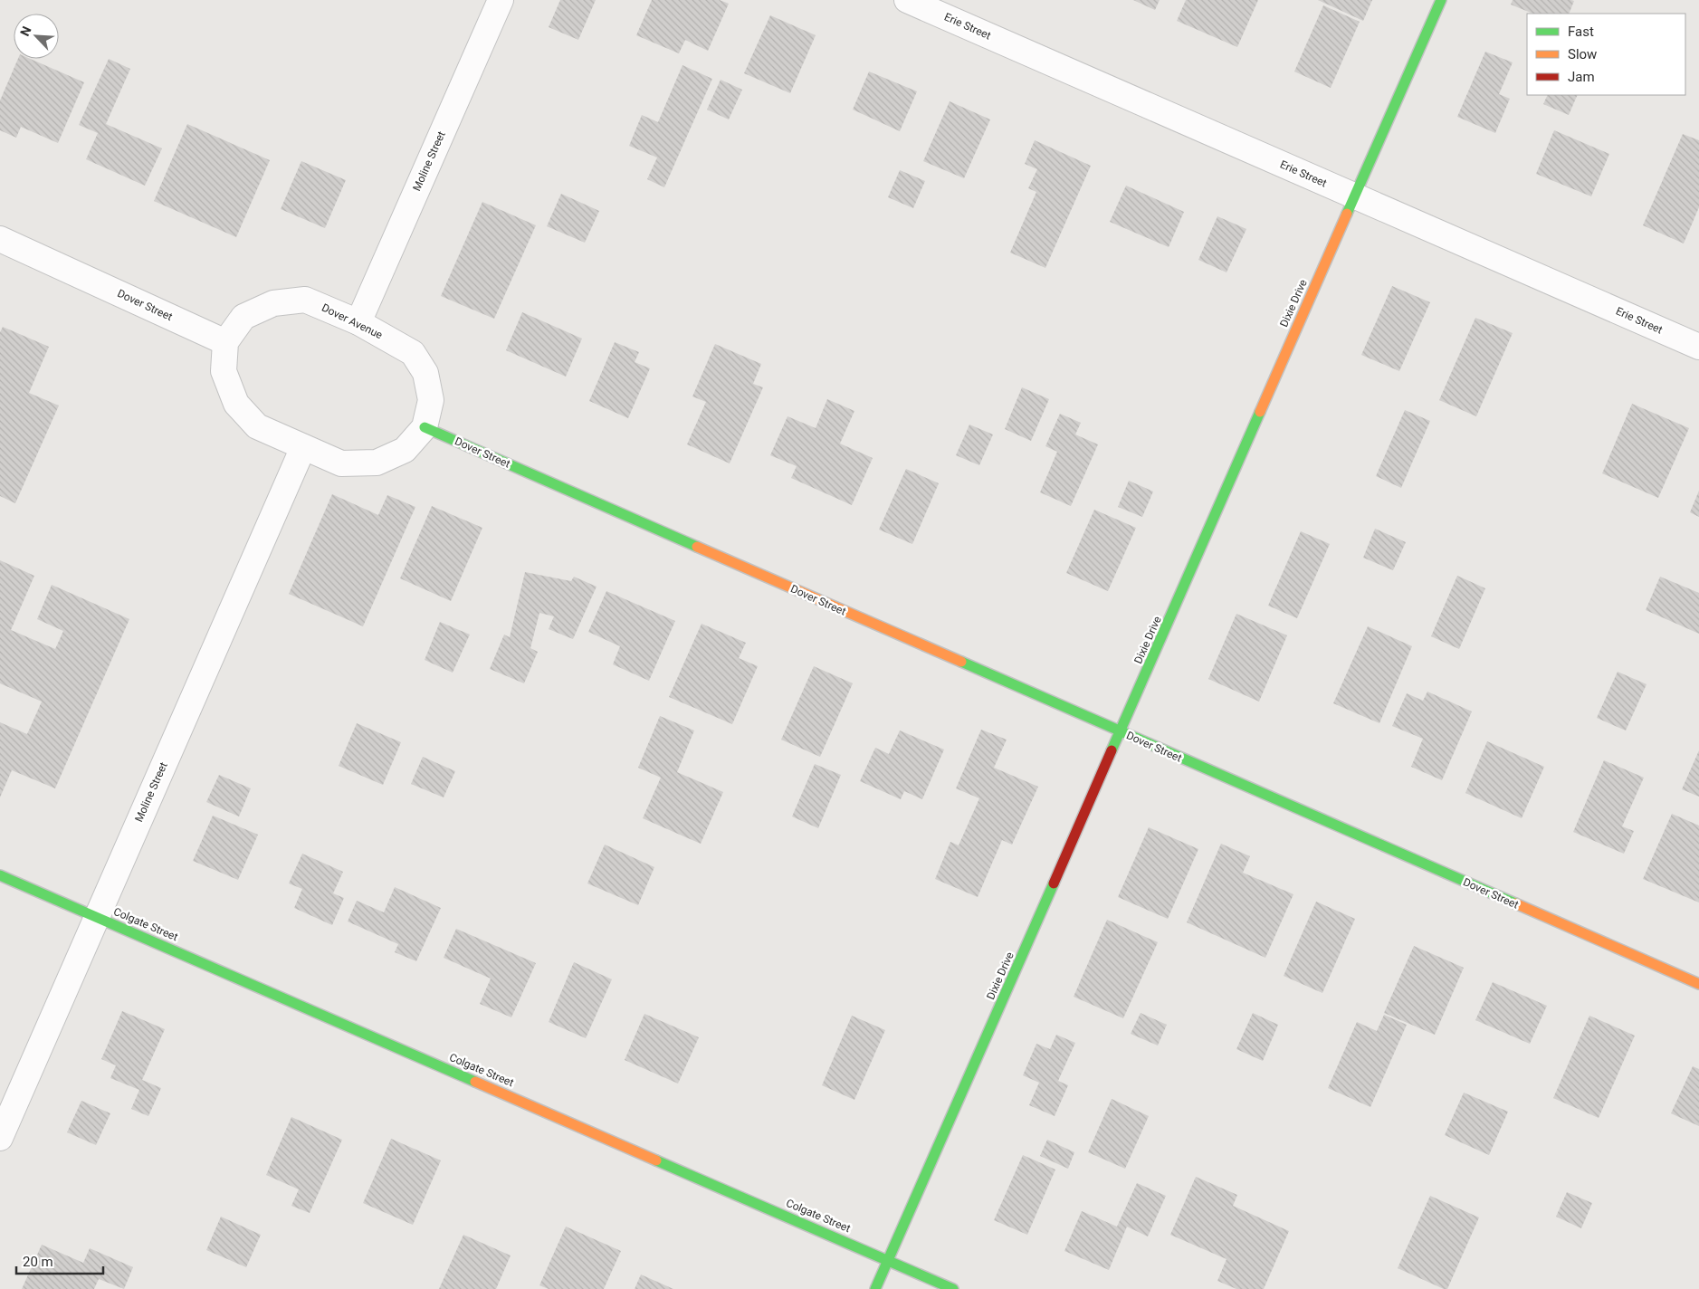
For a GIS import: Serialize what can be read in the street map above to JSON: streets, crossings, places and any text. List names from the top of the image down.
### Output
{
  "streets": {
    "street": [
      "Erie Street",
      "Moline Street",
      "Dixie Drive",
      "Dover Street",
      "Dover Avenue",
      "Colgate Street"
    ]
  },
  "crossings": [
    ["Erie Street", "Dixie Drive"],
    ["Moline Street", "Dover Avenue"],
    ["Moline Street", "Colgate Street"],
    ["Dixie Drive", "Dover Street"],
    ["Dixie Drive", "Colgate Street"],
    ["Dover Street", "Dover Avenue"]
  ],
  "legend": ["Fast", "Slow", "Jam"],
  "scale_bar": "20 m",
  "north": "top left"
}
